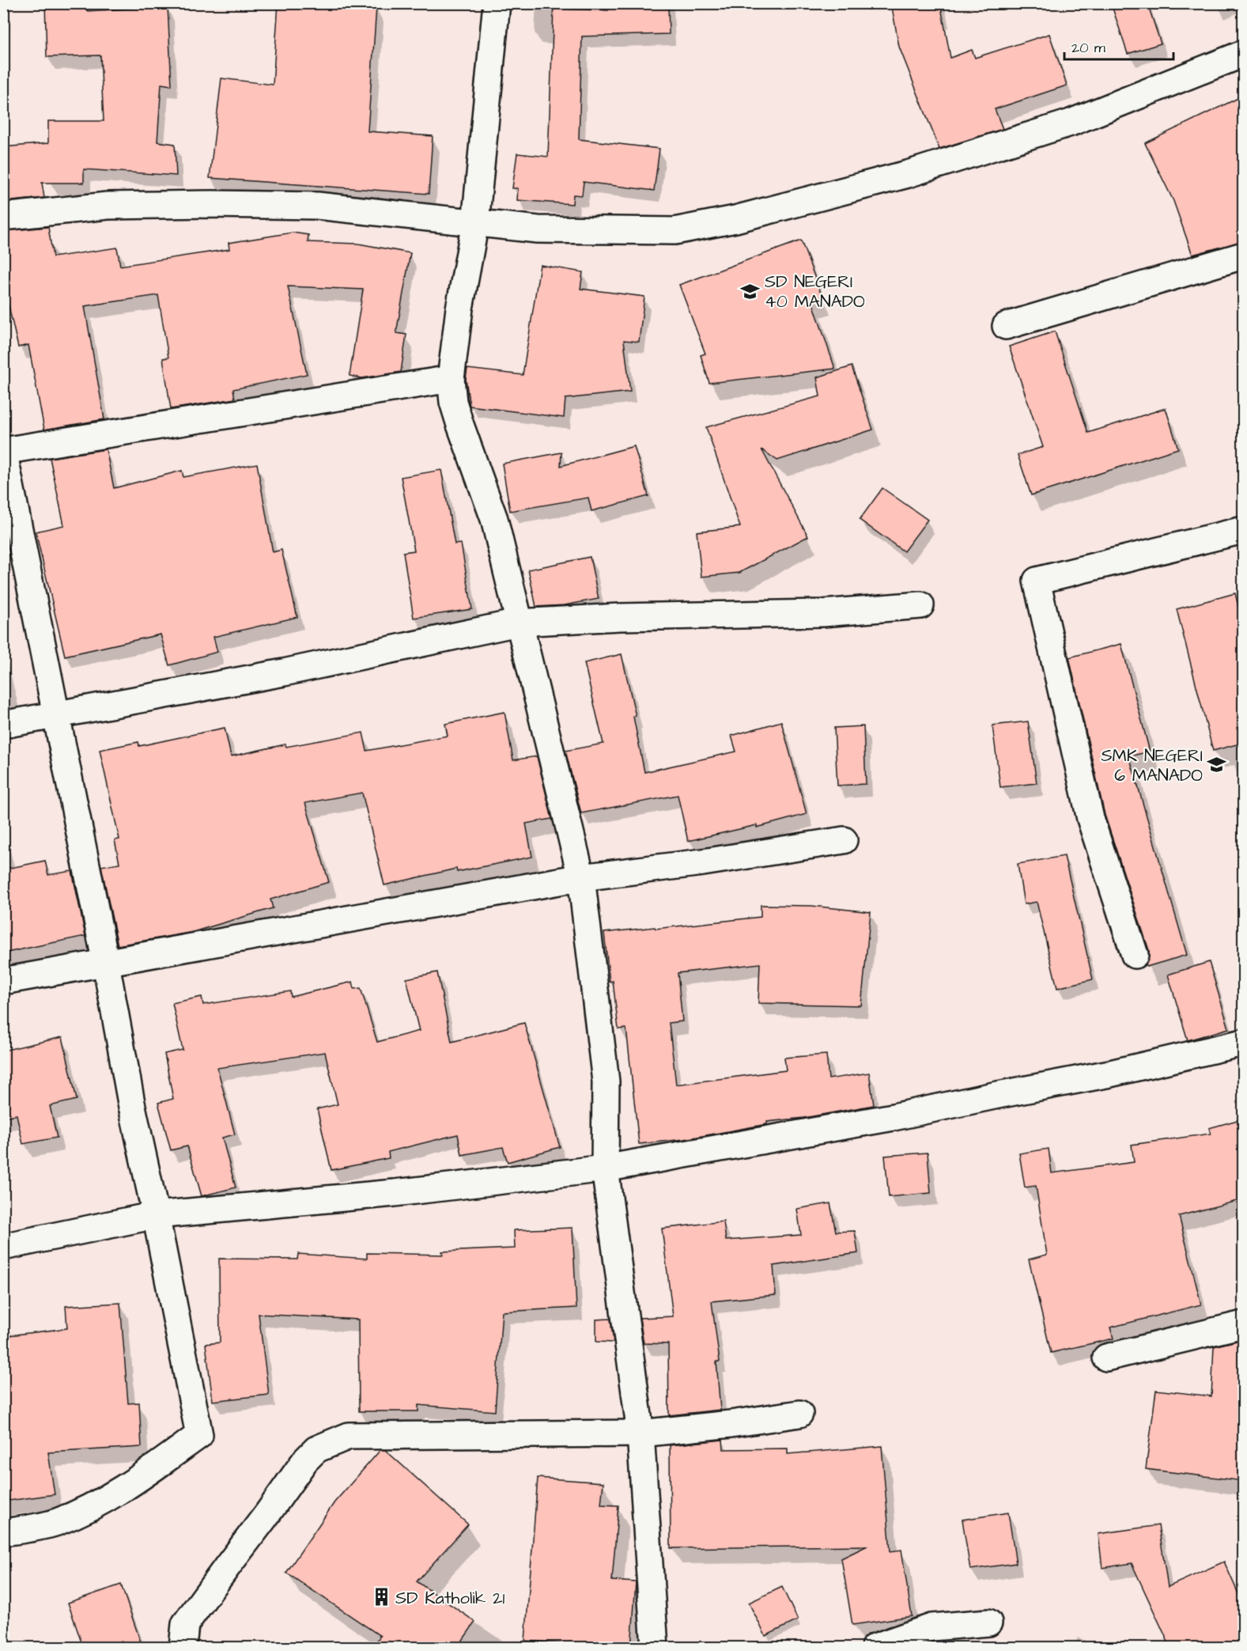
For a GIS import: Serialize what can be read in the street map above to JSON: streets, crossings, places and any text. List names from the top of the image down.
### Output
{
  "places": {
    "school or university": ["SD NEGERI 40 MANADO", "SMK NEGERI 6 MANADO"],
    "building": ["SD Katholik 21"]
  },
  "scale_bar": "20 m"
}
